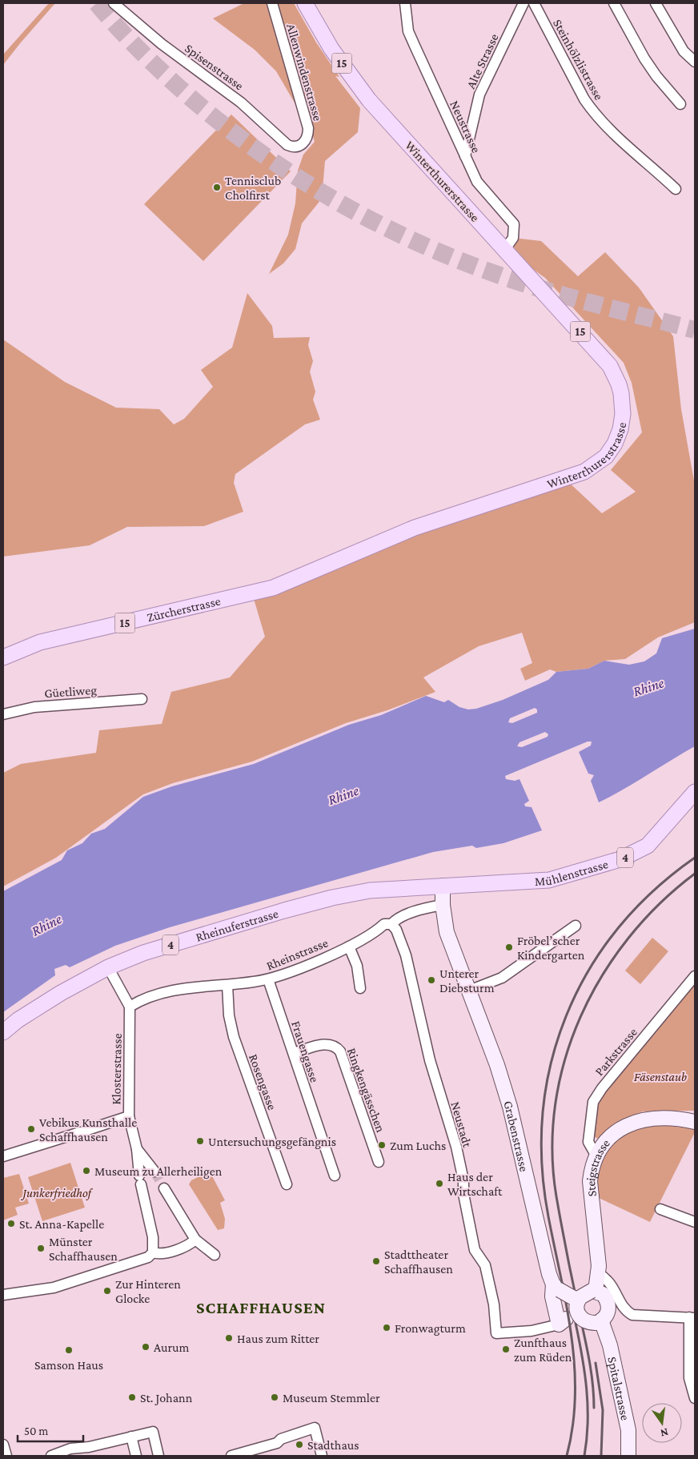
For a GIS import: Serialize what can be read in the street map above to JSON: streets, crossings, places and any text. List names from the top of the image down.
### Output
{
  "streets": {
    "main road": [
      "15",
      "Winterthurerstrasse",
      "Zürcherstrasse",
      "4",
      "Mühlenstrasse",
      "Rheinuferstrasse",
      "Grabenstrasse",
      "Steigstrasse",
      "Spitalstrasse"
    ],
    "street": [
      "Steinhölzlistrasse",
      "Alte Strasse",
      "Spisenstrasse",
      "Allenwindenstrasse",
      "Neustrasse",
      "Güetliweg",
      "Rheinstrasse",
      "Frauengasse",
      "Parkstrasse",
      "Klosterstrasse",
      "Rosengasse",
      "Ringkengässchen",
      "Neustadt"
    ]
  },
  "crossings": [
    ["Alte Strasse", "Neustrasse"],
    ["Spisenstrasse", "Allenwindenstrasse"],
    ["Neustrasse", "Winterthurerstrasse"],
    ["Winterthurerstrasse", "Zürcherstrasse"],
    ["Mühlenstrasse", "Rheinuferstrasse"],
    ["Mühlenstrasse", "Grabenstrasse"],
    ["Rheinuferstrasse", "Klosterstrasse"],
    ["Rheinuferstrasse", "Grabenstrasse"],
    ["Rheinstrasse", "Frauengasse"],
    ["Rheinstrasse", "Klosterstrasse"],
    ["Rheinstrasse", "Rosengasse"],
    ["Rheinstrasse", "Neustadt"],
    ["Rheinstrasse", "Grabenstrasse"],
    ["Frauengasse", "Ringkengässchen"],
    ["Parkstrasse", "Steigstrasse"],
    ["Neustadt", "Grabenstrasse"],
    ["Neustadt", "Steigstrasse"],
    ["Neustadt", "Spitalstrasse"],
    ["Grabenstrasse", "Steigstrasse"],
    ["Grabenstrasse", "Spitalstrasse"],
    ["Steigstrasse", "Spitalstrasse"]
  ],
  "districts": ["SCHAFFHAUSEN"],
  "water": ["Rhine"],
  "parks": ["Fäsenstaub", "Junkerfriedhof"],
  "places": [
    "Tennisclub Cholfirst",
    "Fröbel’scher Kindergarten",
    "Unterer Diebsturm",
    "Vebikus Kunsthalle Schaffhausen",
    "Untersuchungsgefängnis",
    "Zum Luchs",
    "Museum zu Allerheiligen",
    "Haus der Wirtschaft",
    "St. Anna-Kapelle",
    "Münster Schaffhausen",
    "Stadttheater Schaffhausen",
    "Zur Hinteren Glocke",
    "Fronwagturm",
    "Haus zum Ritter",
    "Aurum",
    "Zunfthaus zum Rüden",
    "Samson Haus",
    "St. Johann",
    "Museum Stemmler",
    "Stadthaus"
  ],
  "scale_bar": "50 m",
  "north": "bottom"
}
